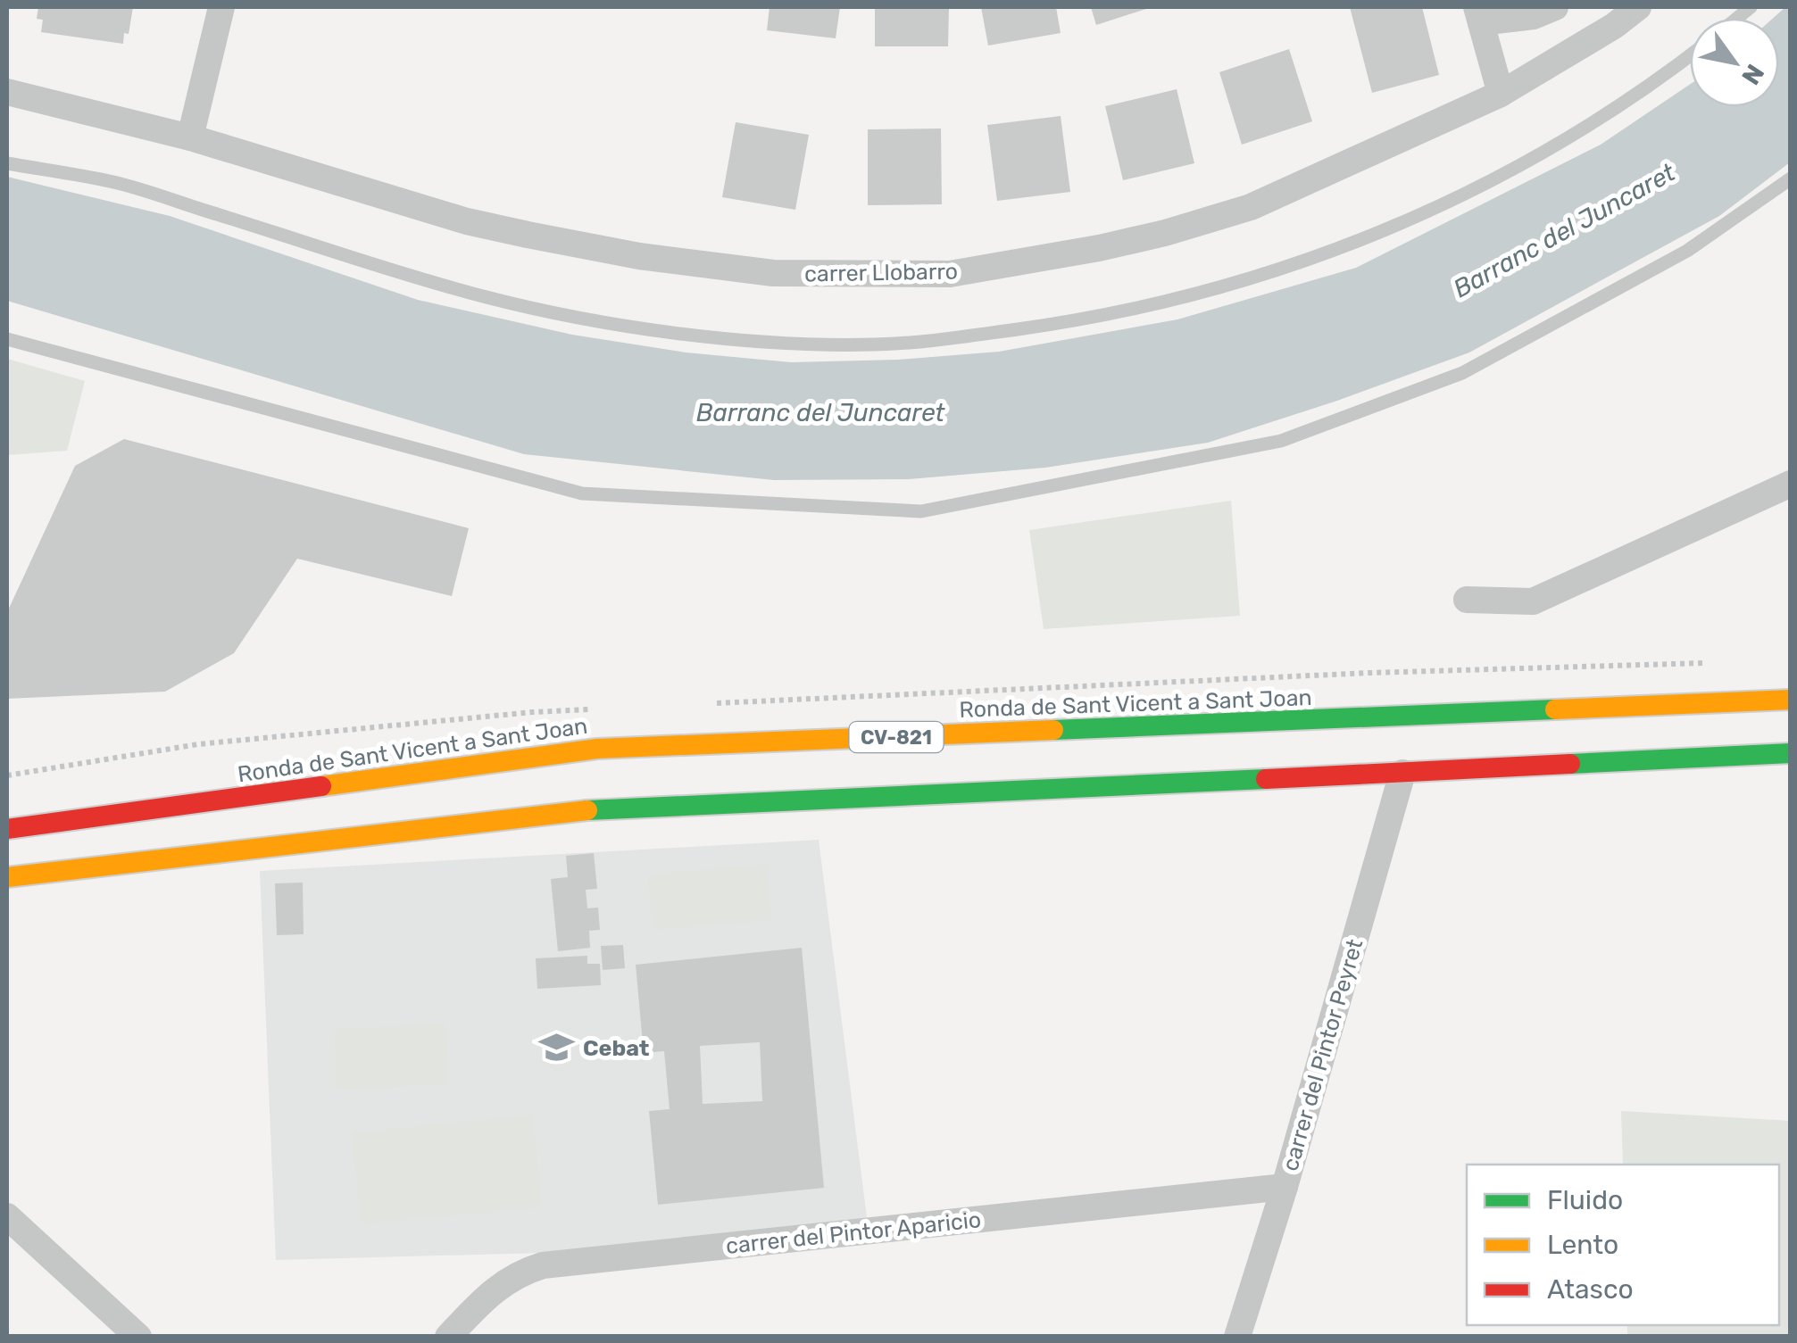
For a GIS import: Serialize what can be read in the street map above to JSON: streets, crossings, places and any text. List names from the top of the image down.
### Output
{
  "streets": {
    "main road": ["Ronda de Sant Vicent a Sant Joan", "CV-821"],
    "street": ["carrer Llobarro", "carrer del Pintor Peyret", "carrer del Pintor Aparicio"]
  },
  "crossings": [
    ["carrer del Pintor Peyret", "carrer del Pintor Aparicio"]
  ],
  "water": ["Barranc del Juncaret"],
  "places": {
    "school or university": ["Cebat"]
  },
  "legend": ["Fluido", "Lento", "Atasco"],
  "north": "bottom right"
}
